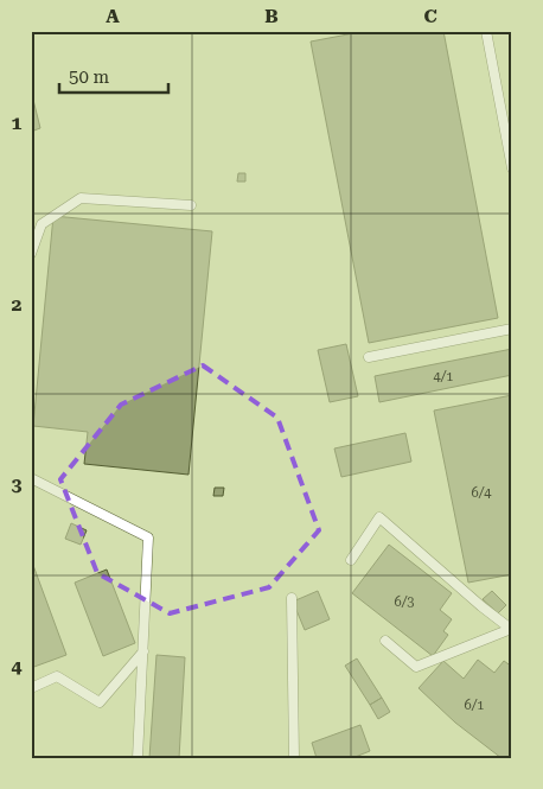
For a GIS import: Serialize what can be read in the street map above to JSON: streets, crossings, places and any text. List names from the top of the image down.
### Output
{
  "house_numbers": [
    "4/1",
    "6/4",
    "6/3",
    "6/1"
  ],
  "scale_bar": "50 m",
  "grid": {
    "columns": ["A", "B", "C"],
    "rows": [
      "1",
      "2",
      "3",
      "4"
    ]
  }
}
